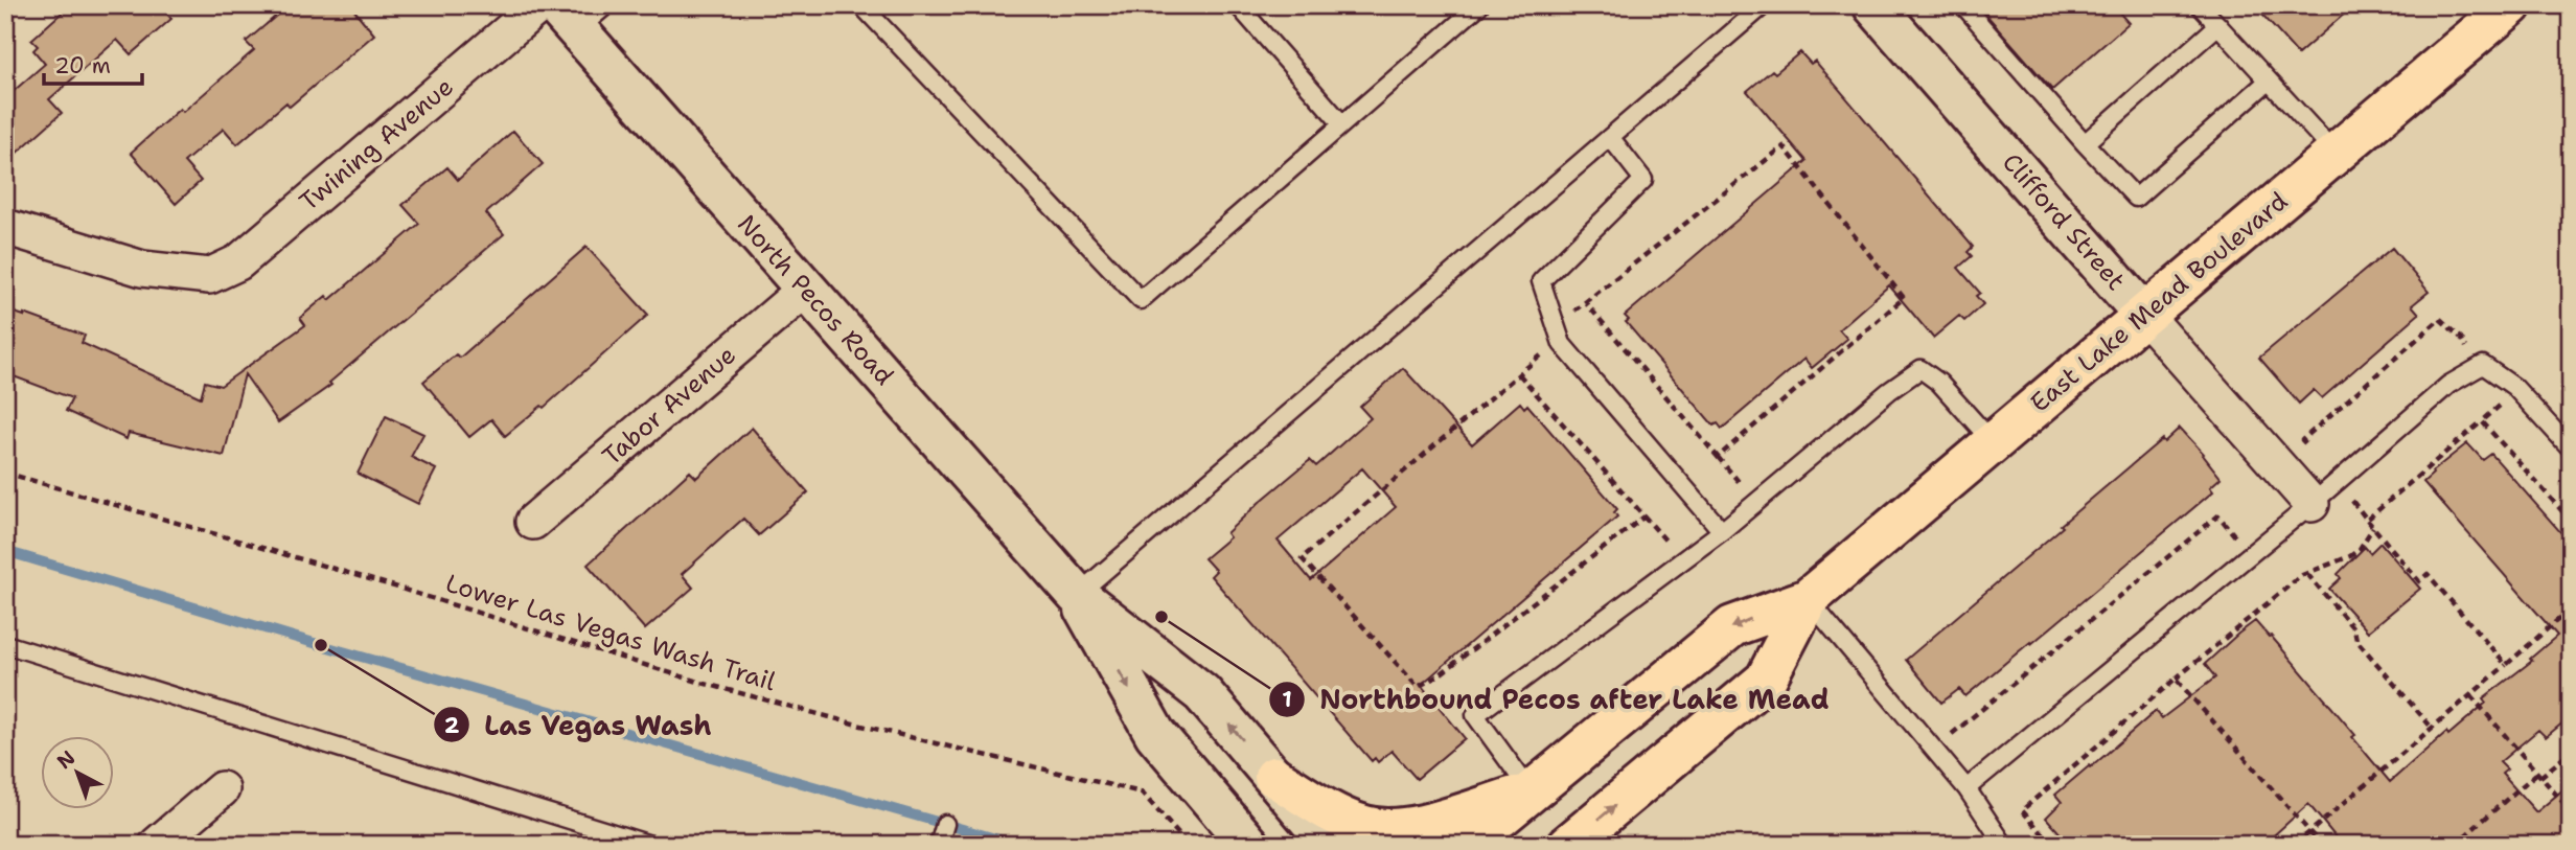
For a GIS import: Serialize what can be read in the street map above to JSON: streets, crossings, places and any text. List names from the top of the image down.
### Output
{
  "streets": {
    "main road": ["Clifford Street", "North Pecos Road", "East Lake Mead Boulevard"],
    "street": ["Twining Avenue", "Tabor Avenue"],
    "path": ["Lower Las Vegas Wash Trail"]
  },
  "crossings": [
    ["Clifford Street", "East Lake Mead Boulevard"],
    ["North Pecos Road", "Tabor Avenue"]
  ],
  "places": ["Northbound Pecos after Lake Mead", "Las Vegas Wash"],
  "scale_bar": "20 m",
  "north": "top left"
}
